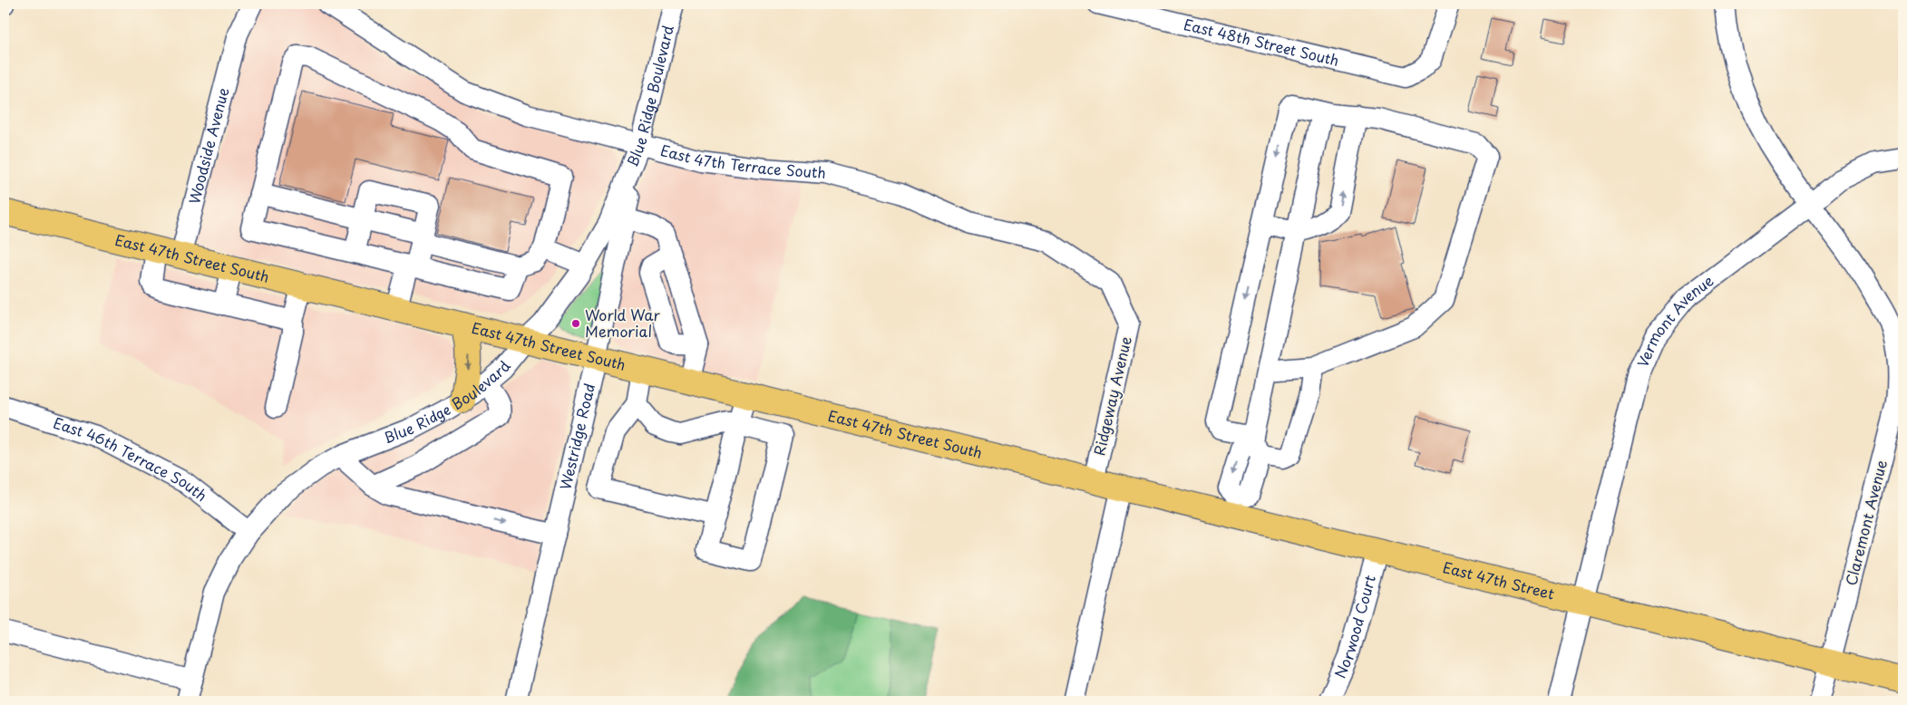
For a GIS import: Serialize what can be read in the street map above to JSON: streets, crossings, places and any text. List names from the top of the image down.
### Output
{
  "streets": {
    "main road": ["East 47th Street South", "East 47th Street"],
    "street": [
      "East 48th Street South",
      "Blue Ridge Boulevard",
      "Woodside Avenue",
      "East 47th Terrace South",
      "Vermont Avenue",
      "Ridgeway Avenue",
      "Westridge Road",
      "East 46th Terrace South",
      "Claremont Avenue",
      "Norwood Court"
    ]
  },
  "crossings": [
    ["Blue Ridge Boulevard", "East 47th Terrace South"],
    ["Blue Ridge Boulevard", "East 47th Street South"],
    ["Blue Ridge Boulevard", "Westridge Road"],
    ["Blue Ridge Boulevard", "East 46th Terrace South"],
    ["Woodside Avenue", "East 47th Street South"],
    ["East 47th Terrace South", "Ridgeway Avenue"],
    ["East 47th Terrace South", "Westridge Road"],
    ["East 47th Street South", "Ridgeway Avenue"],
    ["East 47th Street South", "Westridge Road"],
    ["East 47th Street South", "East 47th Street"],
    ["Vermont Avenue", "Claremont Avenue"],
    ["Vermont Avenue", "East 47th Street"],
    ["Ridgeway Avenue", "East 47th Street"],
    ["Claremont Avenue", "East 47th Street"],
    ["East 47th Street", "Norwood Court"]
  ],
  "places": ["World War Memorial"]
}
